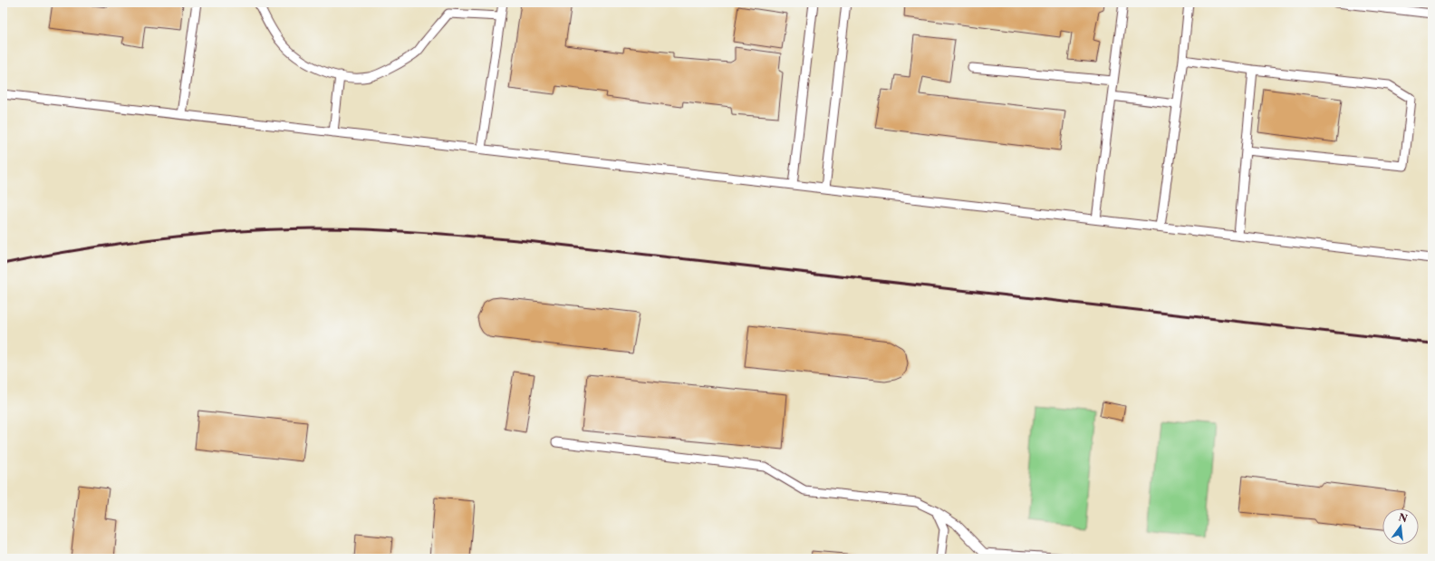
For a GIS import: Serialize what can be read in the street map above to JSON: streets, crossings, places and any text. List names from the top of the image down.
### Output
{
  "north": "top"
}
